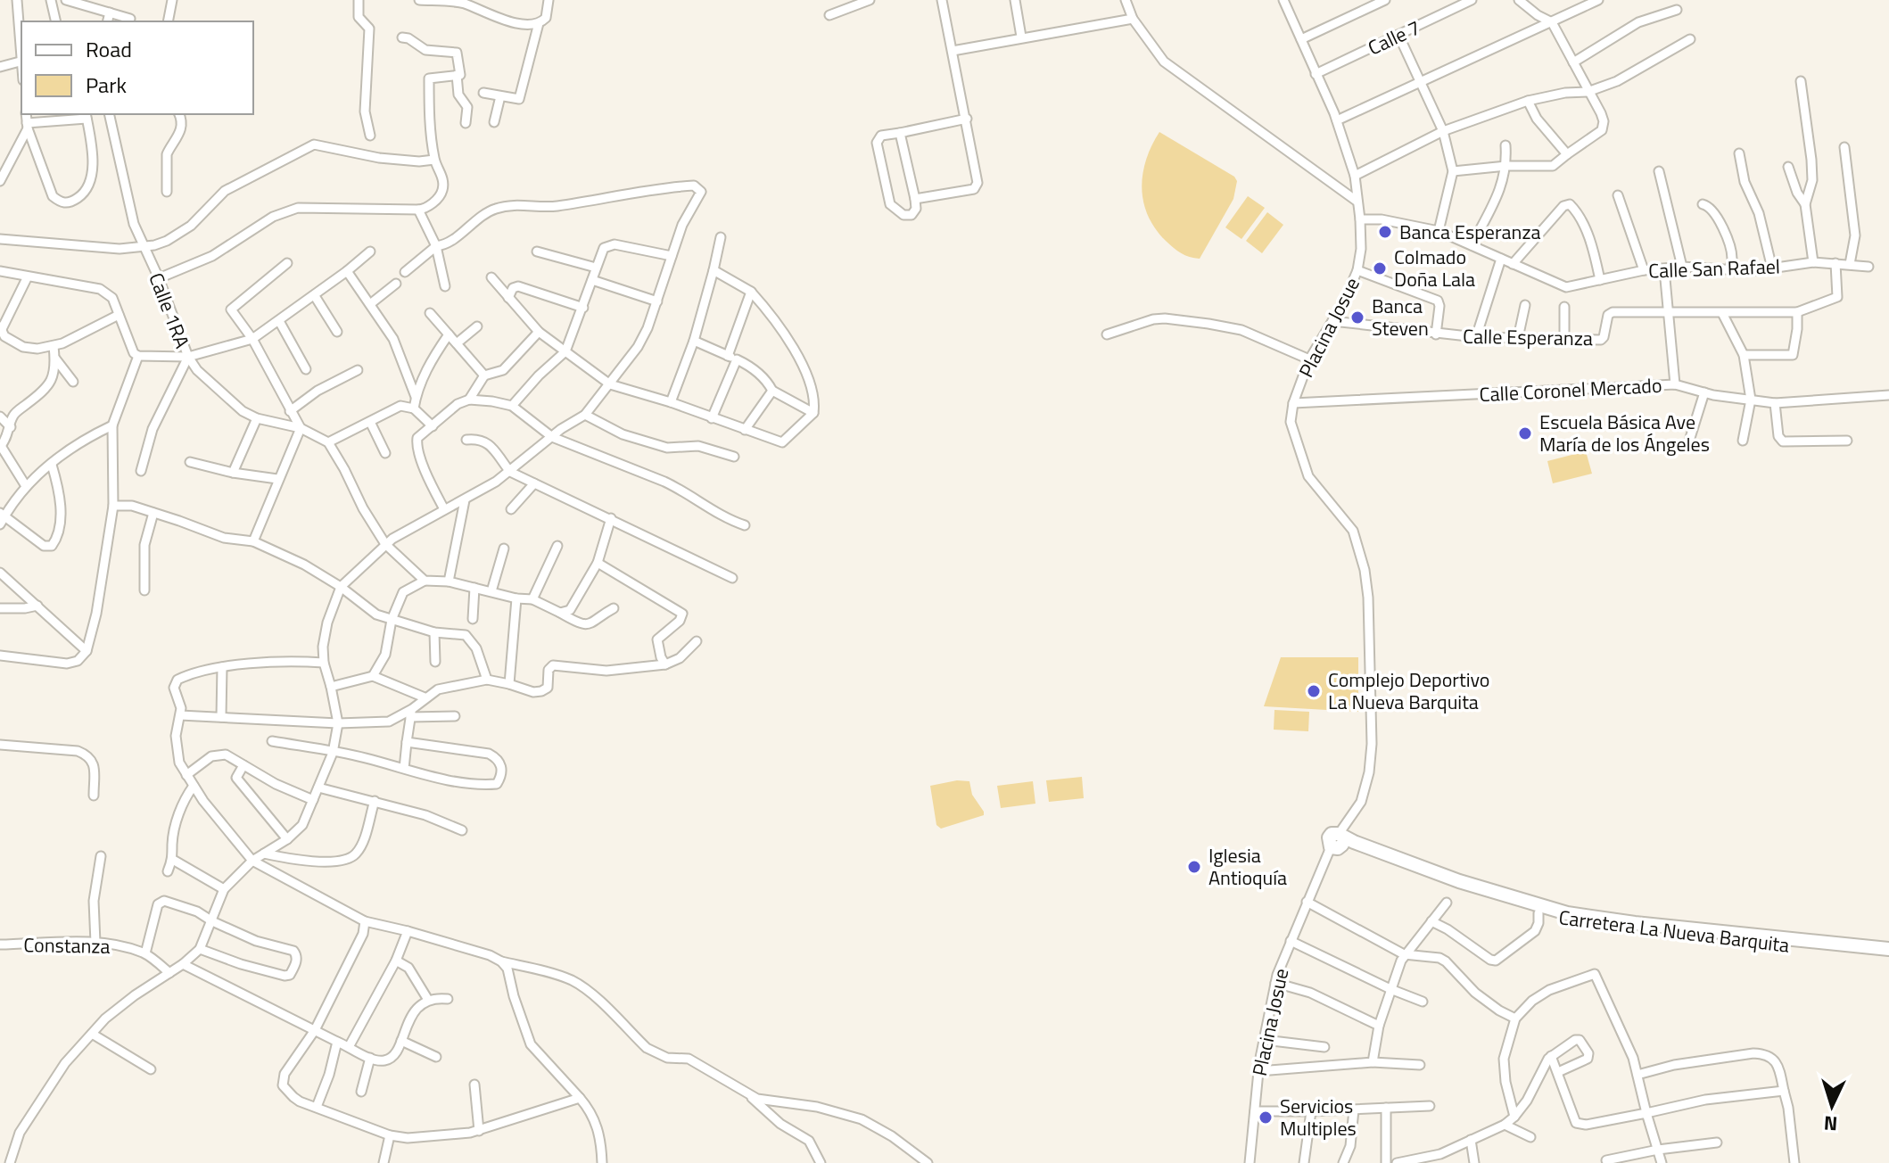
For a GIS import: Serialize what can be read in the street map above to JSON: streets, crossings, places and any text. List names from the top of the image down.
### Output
{
  "streets": {
    "street": [
      "Calle 7",
      "Calle San Rafael",
      "Calle 1RA",
      "Placina Josue",
      "Calle Esperanza",
      "Calle Coronel Mercado",
      "Carretera La Nueva Barquita",
      "Constanza"
    ]
  },
  "crossings": [
    ["Calle 7", "Placina Josue"],
    ["Calle San Rafael", "Placina Josue"],
    ["Calle San Rafael", "Calle Esperanza"],
    ["Placina Josue", "Calle Esperanza"],
    ["Placina Josue", "Calle Coronel Mercado"],
    ["Placina Josue", "Carretera La Nueva Barquita"]
  ],
  "places": [
    "Banca Esperanza",
    "Colmado Doña Lala",
    "Banca Steven",
    "Escuela Básica Ave María de los Ángeles",
    "Complejo Deportivo La Nueva Barquita",
    "Iglesia Antioquía",
    "Servicios Multiples"
  ],
  "legend": ["Road", "Park"],
  "north": "bottom"
}
